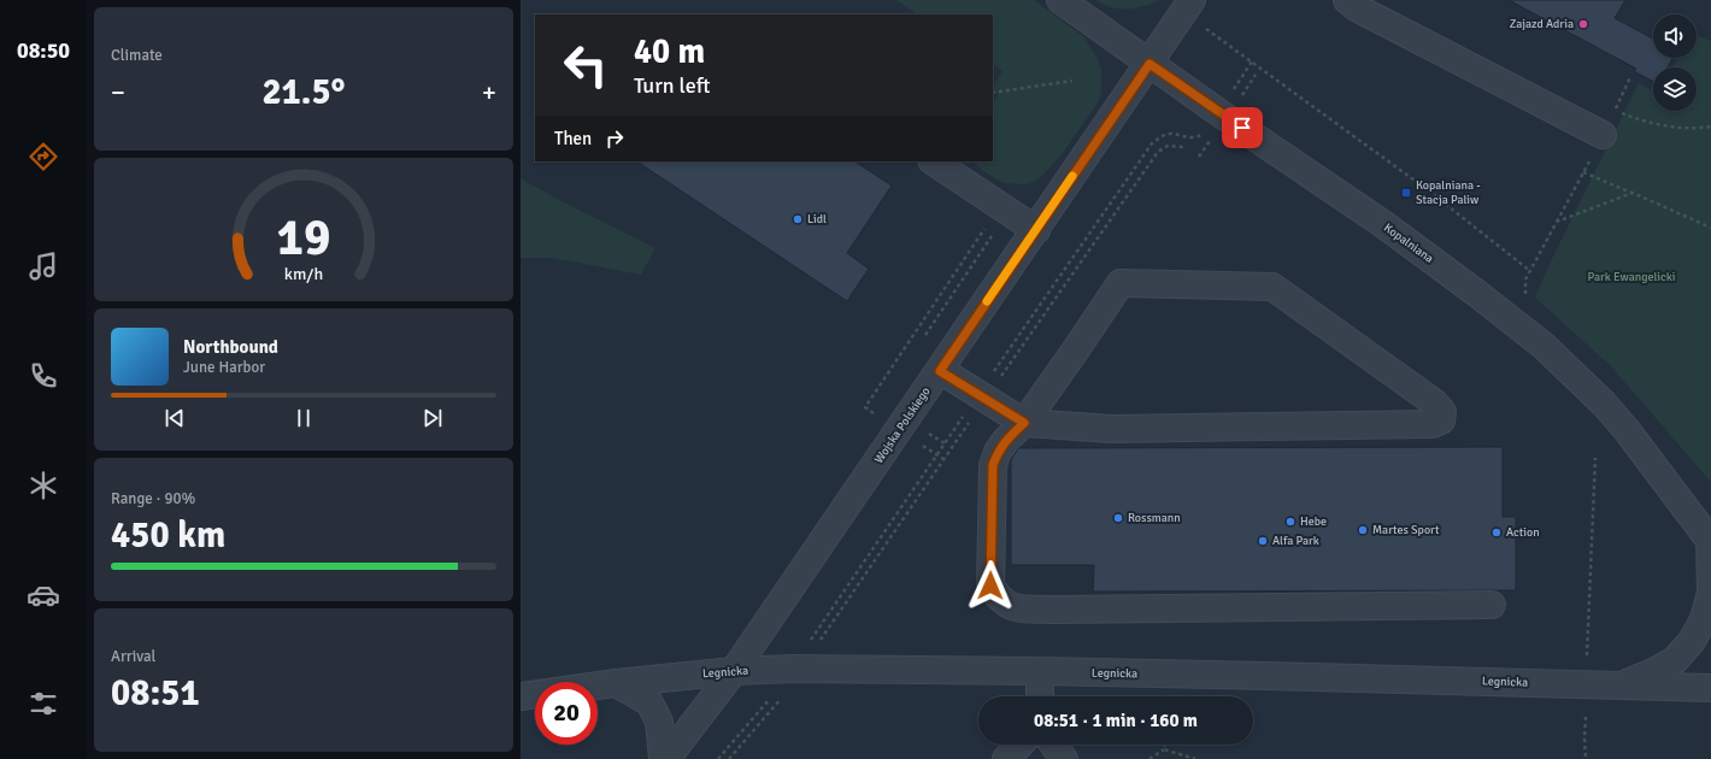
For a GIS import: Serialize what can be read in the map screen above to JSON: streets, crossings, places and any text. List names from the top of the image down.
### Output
{
  "streets": {
    "street": ["Kopalniana", "Wojska Polskiego", "Legnicka"]
  },
  "crossings": [
    ["Kopalniana", "Wojska Polskiego"],
    ["Kopalniana", "Legnicka"],
    ["Wojska Polskiego", "Legnicka"]
  ],
  "parks": ["Park Ewangelicki"],
  "places": {
    "other": [
      "Zajazd Adria",
      "Lidl",
      "Rossmann",
      "Hebe",
      "Martes Sport",
      "Action",
      "Alfa Park"
    ],
    "transit": ["Kopalniana - Stacja Paliw"]
  },
  "page": {
    "tabs": "08:50",
    "tile": [
      "Climate",
      ["Range · 90%", "450 km"],
      ["Arrival", "08:51"]
    ],
    "turn": ["40 m", "Turn left"],
    "heat": ["−", "21.5°", "+"],
    "then": "Then",
    "song": ["Northbound", "June Harbor"],
    "limit": "20",
    "trip": "08:51 · 1 min · 160 m",
    "gauge": ["19", "km/h"]
  }
}
